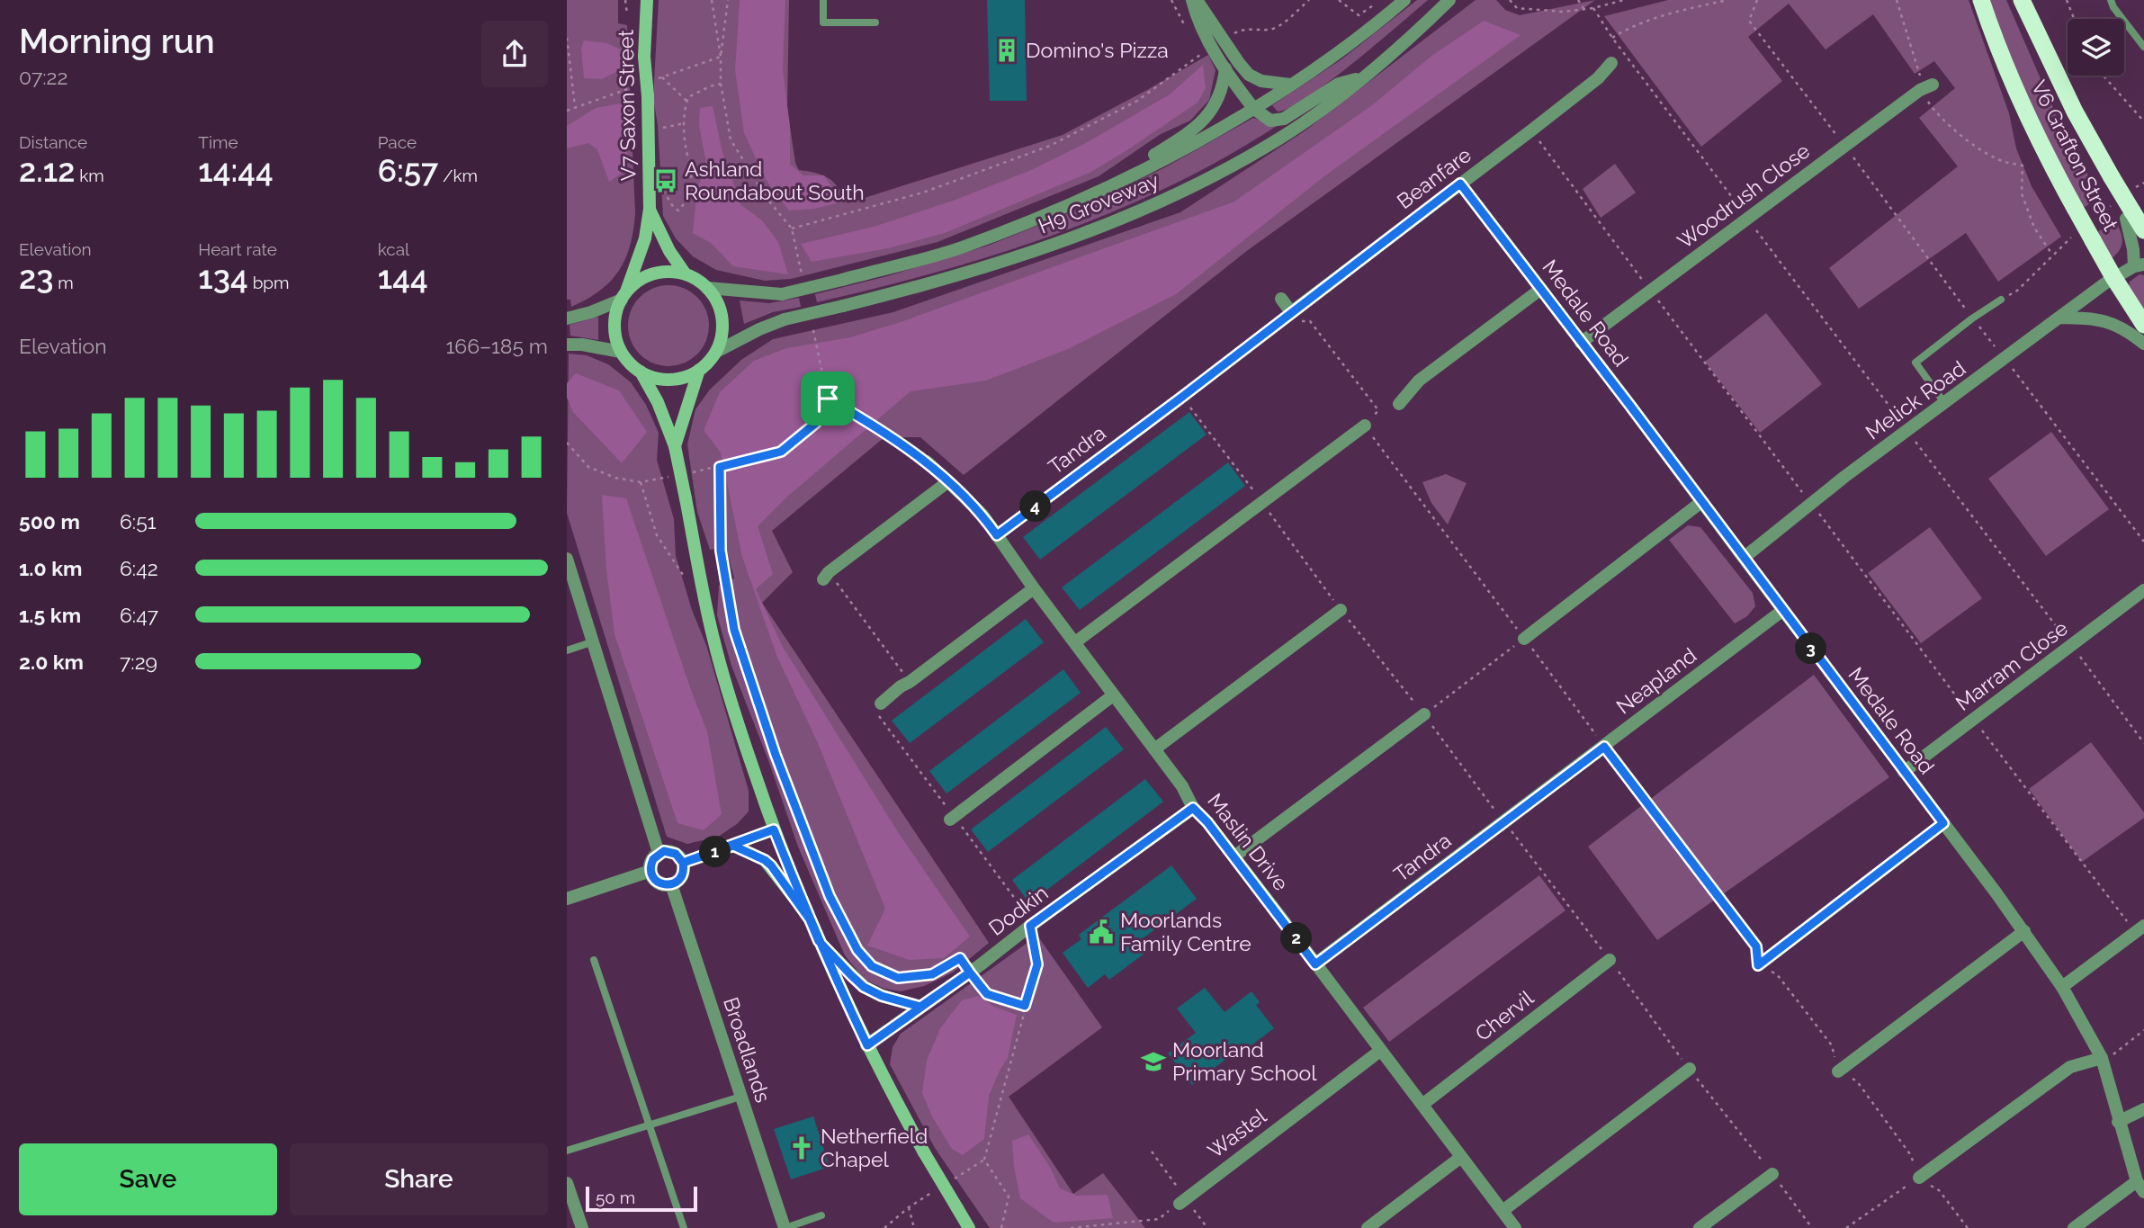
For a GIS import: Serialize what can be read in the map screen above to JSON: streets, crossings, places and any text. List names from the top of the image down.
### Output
{
  "streets": {
    "highway": ["V6 Grafton Street"],
    "main road": ["V7 Saxon Street"],
    "street": [
      "Beanfare",
      "Woodrush Close",
      "H9 Groveway",
      "Medale Road",
      "Melick Road",
      "Tandra",
      "Marram Close",
      "Neapland",
      "Maslin Drive",
      "Dodkin",
      "Chervil",
      "Broadlands",
      "Wastel"
    ]
  },
  "crossings": [
    ["V7 Saxon Street", "H9 Groveway"],
    ["V6 Grafton Street", "Melick Road"],
    ["Beanfare", "Medale Road"],
    ["Woodrush Close", "Medale Road"],
    ["Medale Road", "Melick Road"],
    ["Medale Road", "Marram Close"],
    ["Medale Road", "Neapland"],
    ["Tandra", "Neapland"],
    ["Tandra", "Maslin Drive"],
    ["Maslin Drive", "Dodkin"],
    ["Maslin Drive", "Chervil"],
    ["Maslin Drive", "Wastel"]
  ],
  "places": {
    "building": ["Domino's Pizza"],
    "bus stop": ["Ashland Roundabout South"],
    "public building": ["Moorlands Family Centre"],
    "school or university": ["Moorland Primary School"],
    "church": ["Netherfield Chapel"]
  },
  "scale_bar": "50 m",
  "page": {
    "heading": ["Morning run", "07:22"],
    "stats": [
      ["Distance", "2.12 km"],
      ["Time", "14:44"],
      ["Pace", "6:57 /km"],
      ["Elevation", "23 m"],
      ["Heart rate", "134 bpm"],
      ["kcal", "144"]
    ],
    "chart": ["Elevation", "166–185 m"],
    "pins": [
      "4",
      "3",
      "1",
      "2"
    ],
    "list": [
      {
        "name": "500 m",
        "note": "6:51"
      },
      {
        "name": "1.0 km",
        "note": "6:42"
      },
      {
        "name": "1.5 km",
        "note": "6:47"
      },
      {
        "name": "2.0 km",
        "note": "7:29"
      }
    ],
    "buttons": ["Save", "Share"],
    "scale": "50 m"
  }
}
